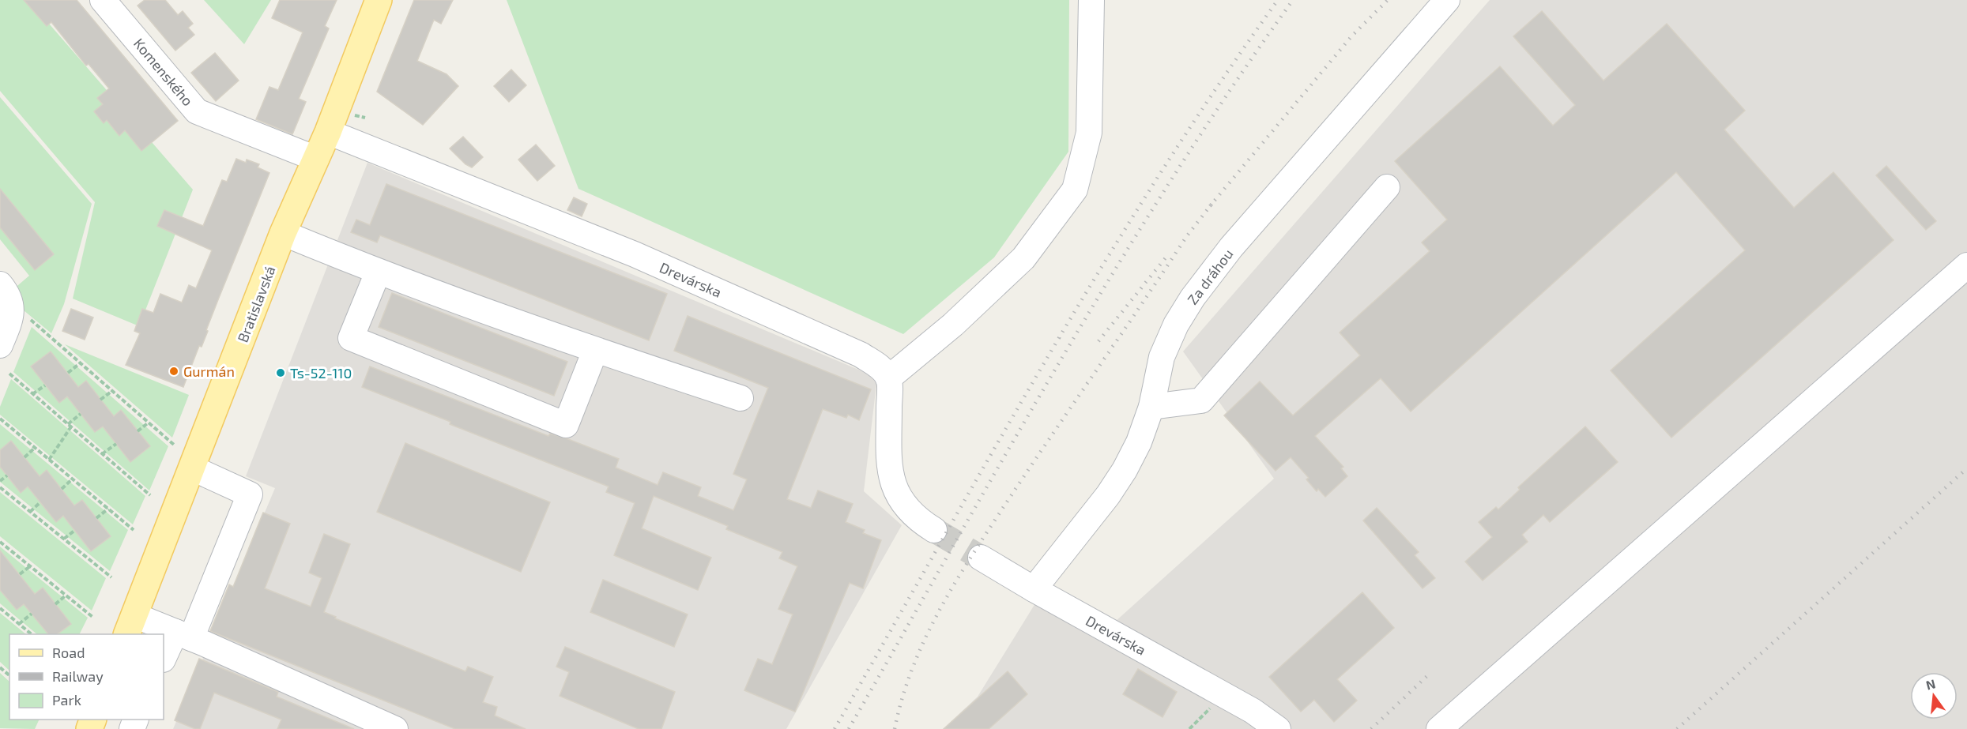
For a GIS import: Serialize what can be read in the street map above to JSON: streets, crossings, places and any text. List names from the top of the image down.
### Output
{
  "streets": {
    "main road": ["Bratislavská"],
    "street": ["Komenského", "Za dráhou", "Drevárska"]
  },
  "crossings": [
    ["Komenského", "Bratislavská"],
    ["Za dráhou", "Drevárska"],
    ["Drevárska", "Bratislavská"]
  ],
  "places": ["Gurmán", "Ts-52-110"],
  "legend": ["Road", "Railway", "Park"],
  "north": "top"
}
